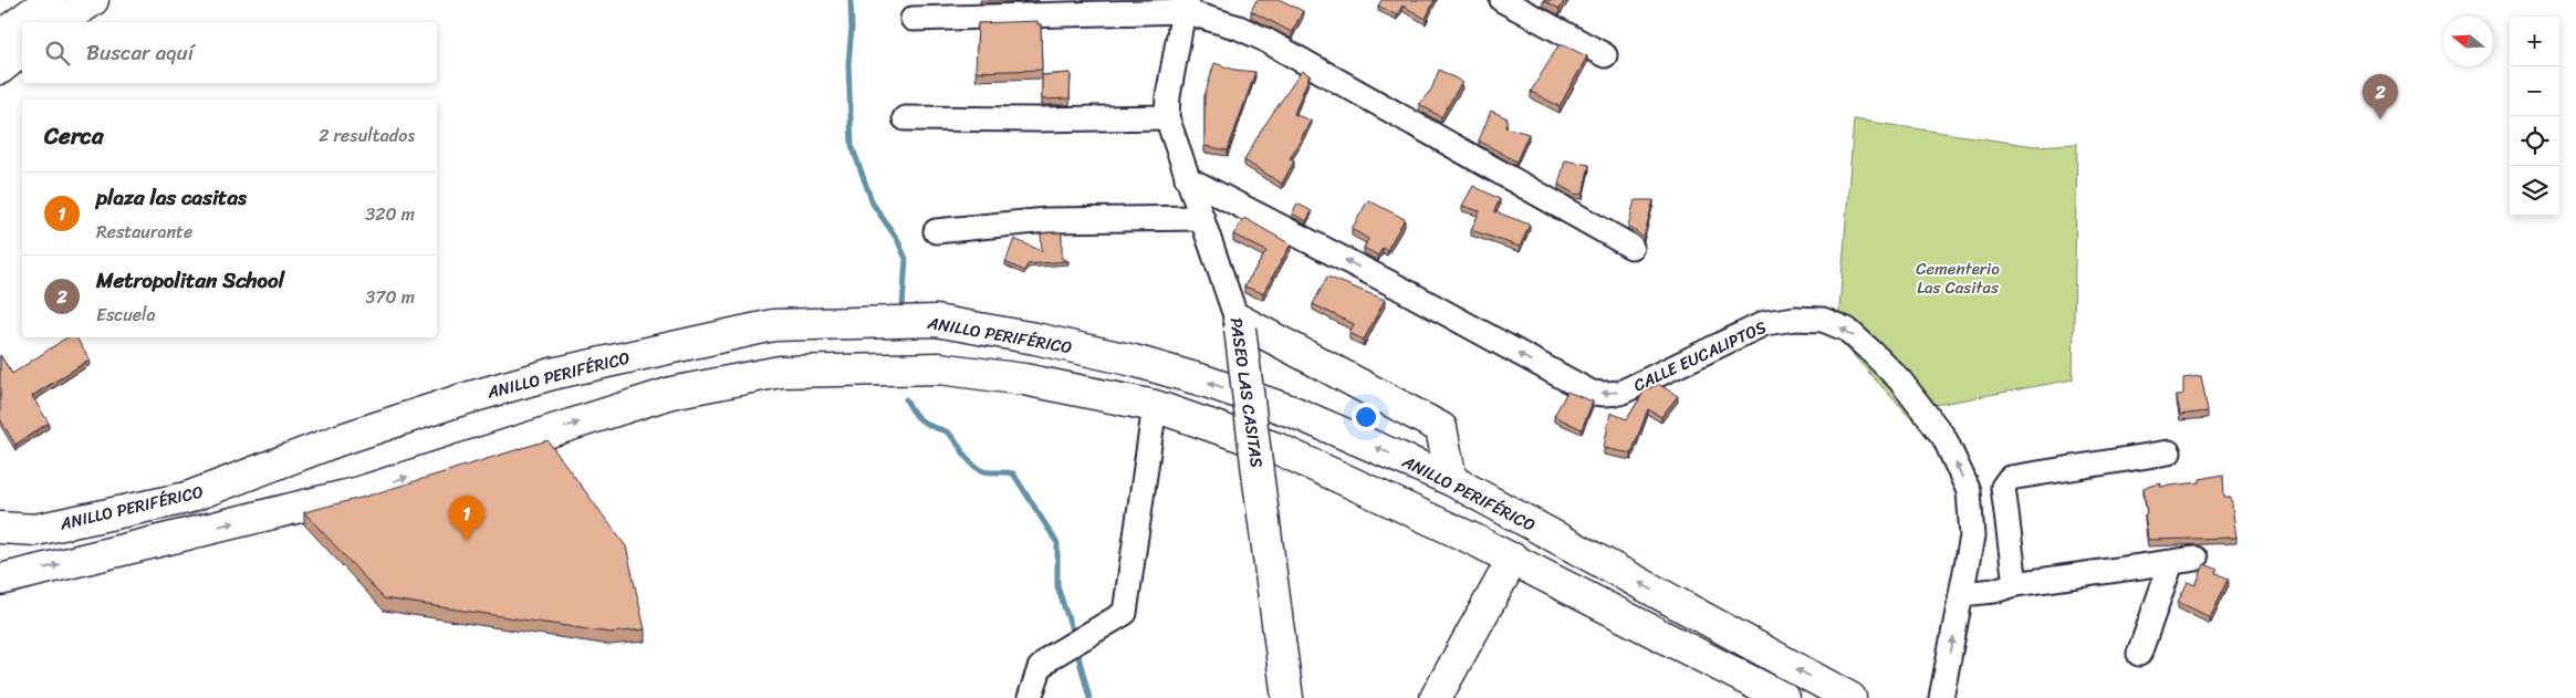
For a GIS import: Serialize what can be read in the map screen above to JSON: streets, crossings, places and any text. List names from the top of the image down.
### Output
{
  "streets": {
    "main road": ["ANILLO PERIFÉRICO", "PASEO LAS CASITAS"],
    "street": ["CALLE EUCALIPTOS"]
  },
  "crossings": [
    ["CALLE EUCALIPTOS", "PASEO LAS CASITAS"]
  ],
  "parks": ["Cementerio Las Casitas"],
  "north": "left",
  "page": {
    "map_buttons": ["+", "−"],
    "search": "Buscar aquí",
    "pins": ["2", "1"],
    "heading": ["Cerca", "2 resultados"],
    "list": [
      {
        "mark": "1",
        "name": "plaza las casitas",
        "note": "Restaurante",
        "value": "320 m"
      },
      {
        "mark": "2",
        "name": "Metropolitan School",
        "note": "Escuela",
        "value": "370 m"
      }
    ]
  }
}
